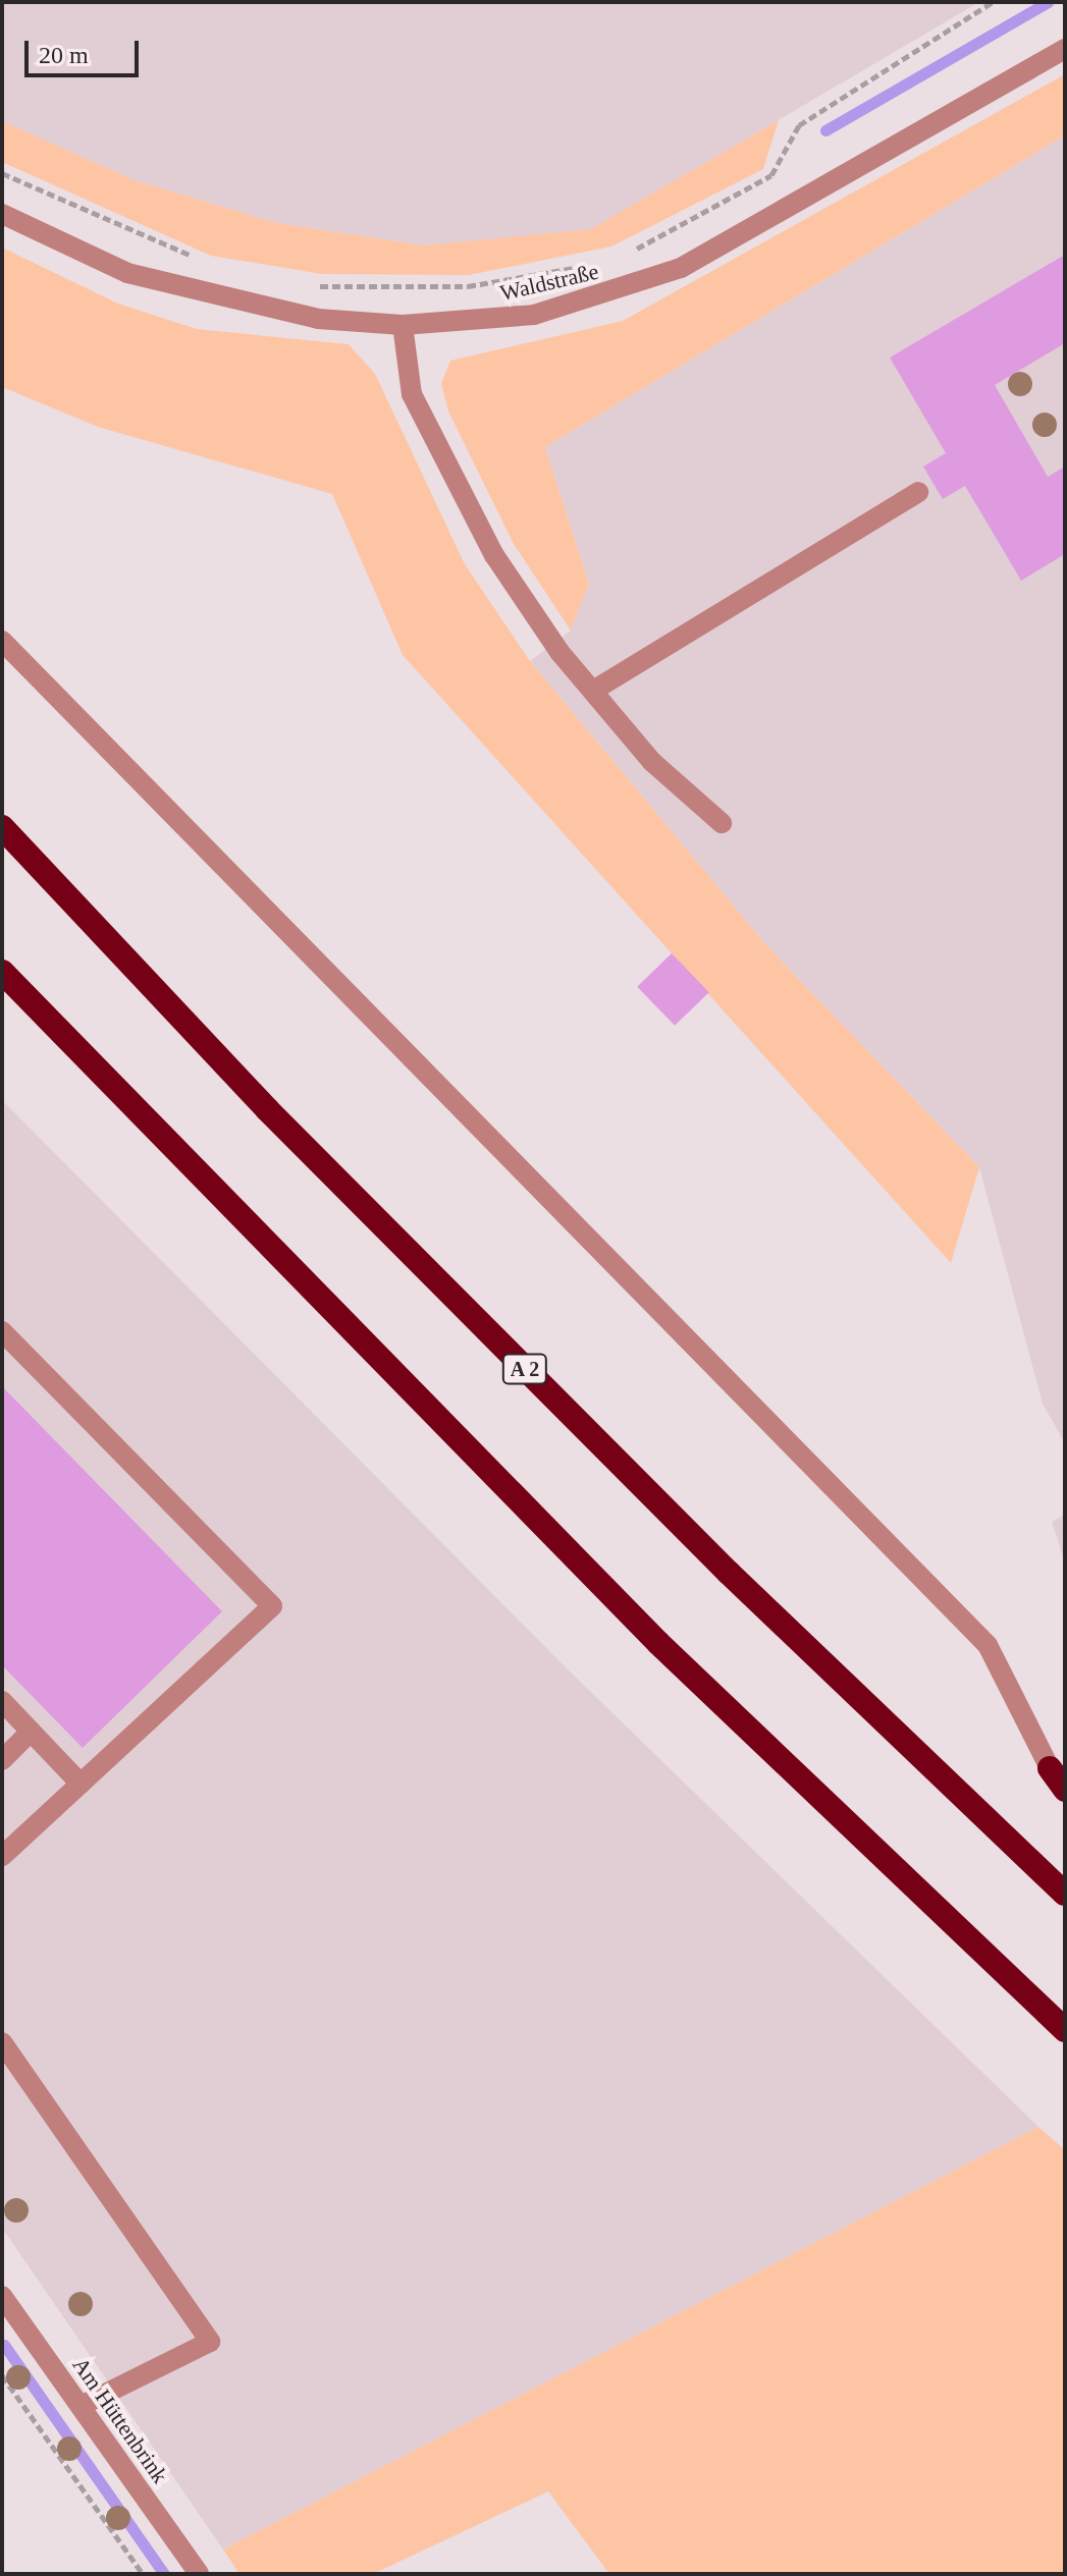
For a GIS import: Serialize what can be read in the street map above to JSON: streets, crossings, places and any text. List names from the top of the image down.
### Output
{
  "streets": {
    "highway": ["A 2"],
    "street": ["Waldstraße", "Am Hüttenbrink"]
  },
  "scale_bar": "20 m"
}
